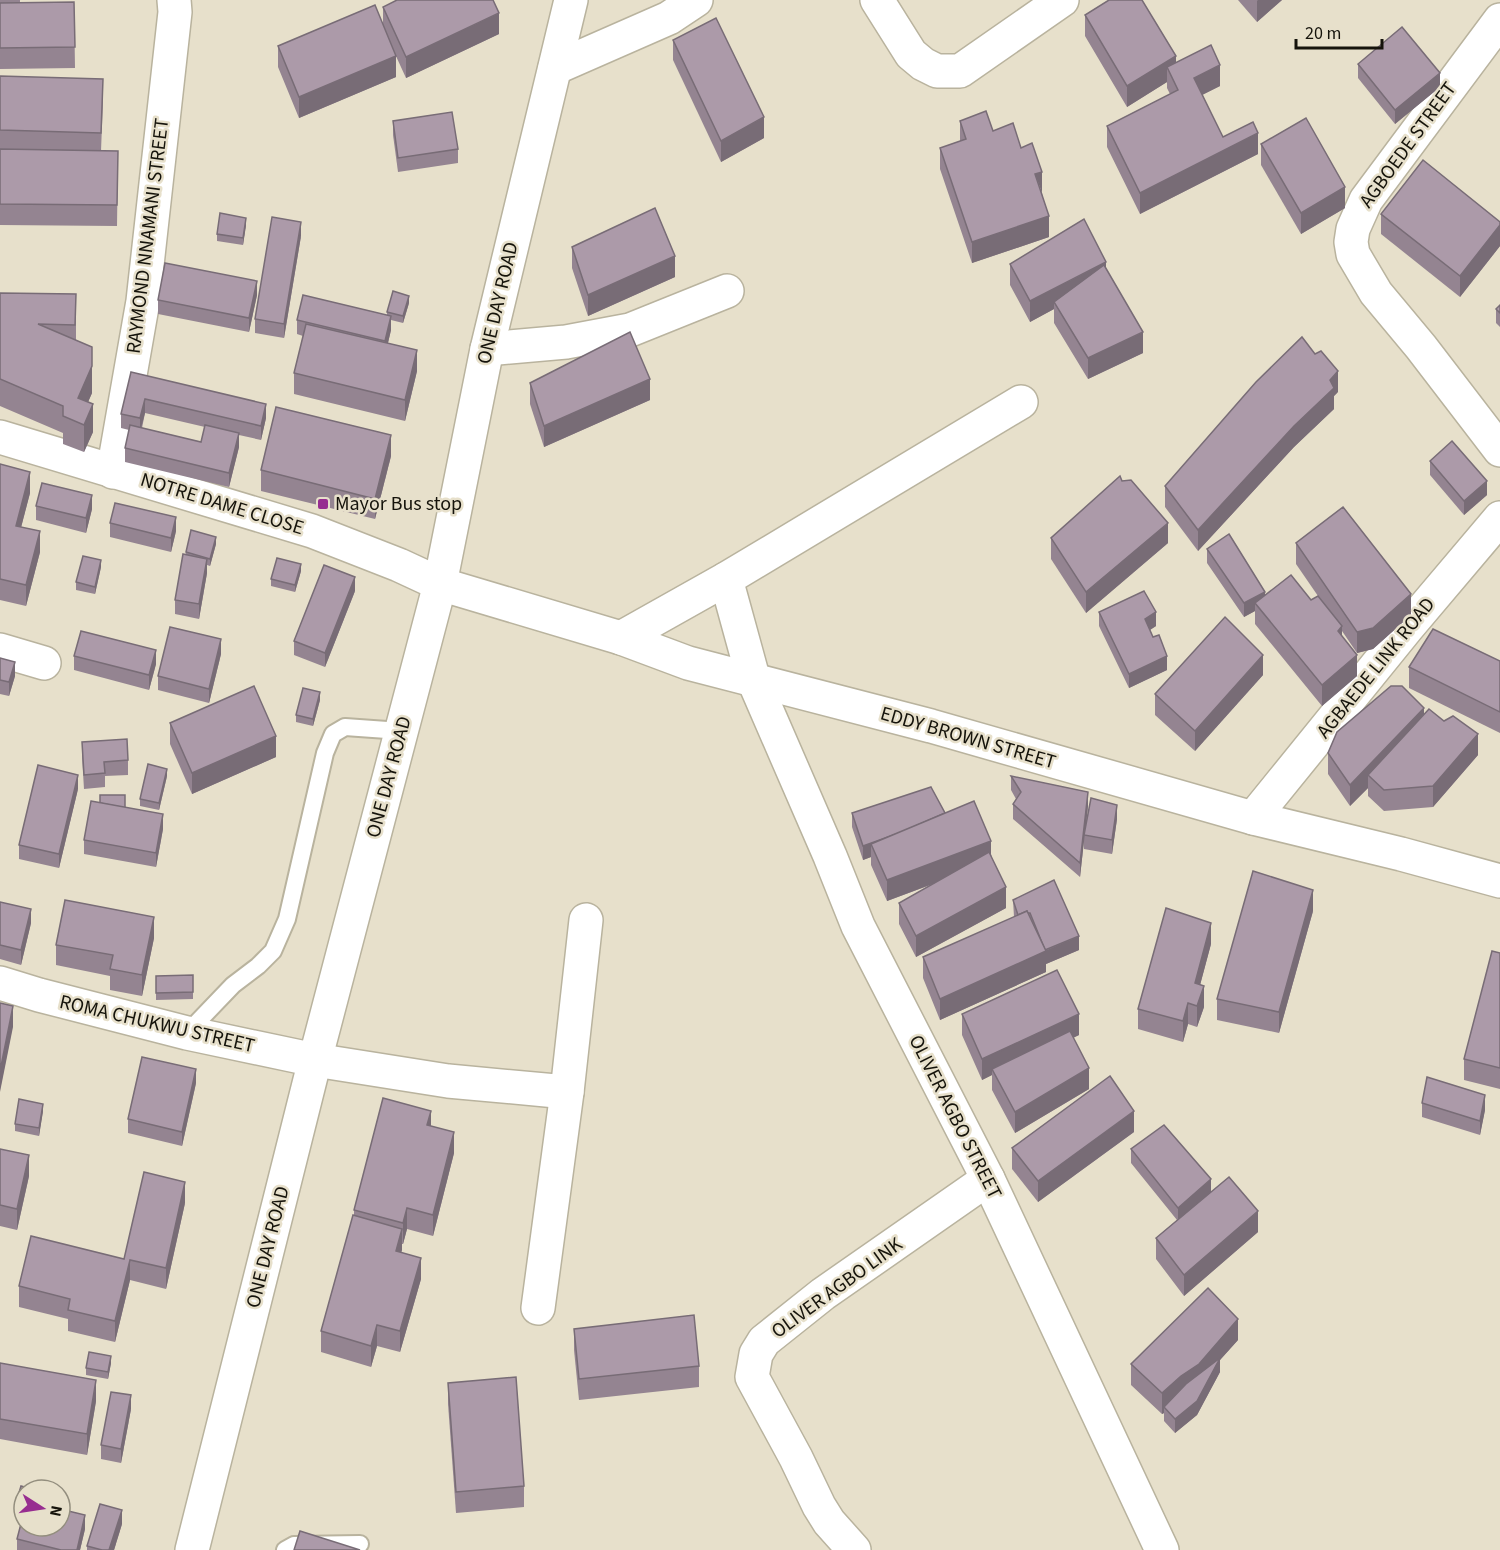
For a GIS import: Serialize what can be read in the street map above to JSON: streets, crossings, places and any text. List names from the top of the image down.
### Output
{
  "streets": {
    "street": [
      "AGBOEDE STREET",
      "RAYMOND NNAMANI STREET",
      "ONE DAY ROAD",
      "NOTRE DAME CLOSE",
      "AGBAEDE LINK ROAD",
      "EDDY BROWN STREET",
      "ROMA CHUKWU STREET",
      "OLIVER AGBO STREET",
      "OLIVER AGBO LINK"
    ]
  },
  "crossings": [
    ["RAYMOND NNAMANI STREET", "NOTRE DAME CLOSE"],
    ["ONE DAY ROAD", "NOTRE DAME CLOSE"],
    ["ONE DAY ROAD", "EDDY BROWN STREET"],
    ["ONE DAY ROAD", "ROMA CHUKWU STREET"],
    ["NOTRE DAME CLOSE", "EDDY BROWN STREET"],
    ["AGBAEDE LINK ROAD", "EDDY BROWN STREET"],
    ["EDDY BROWN STREET", "OLIVER AGBO STREET"],
    ["OLIVER AGBO STREET", "OLIVER AGBO LINK"]
  ],
  "places": {
    "transit": ["Mayor Bus stop"]
  },
  "scale_bar": "20 m",
  "north": "right"
}
